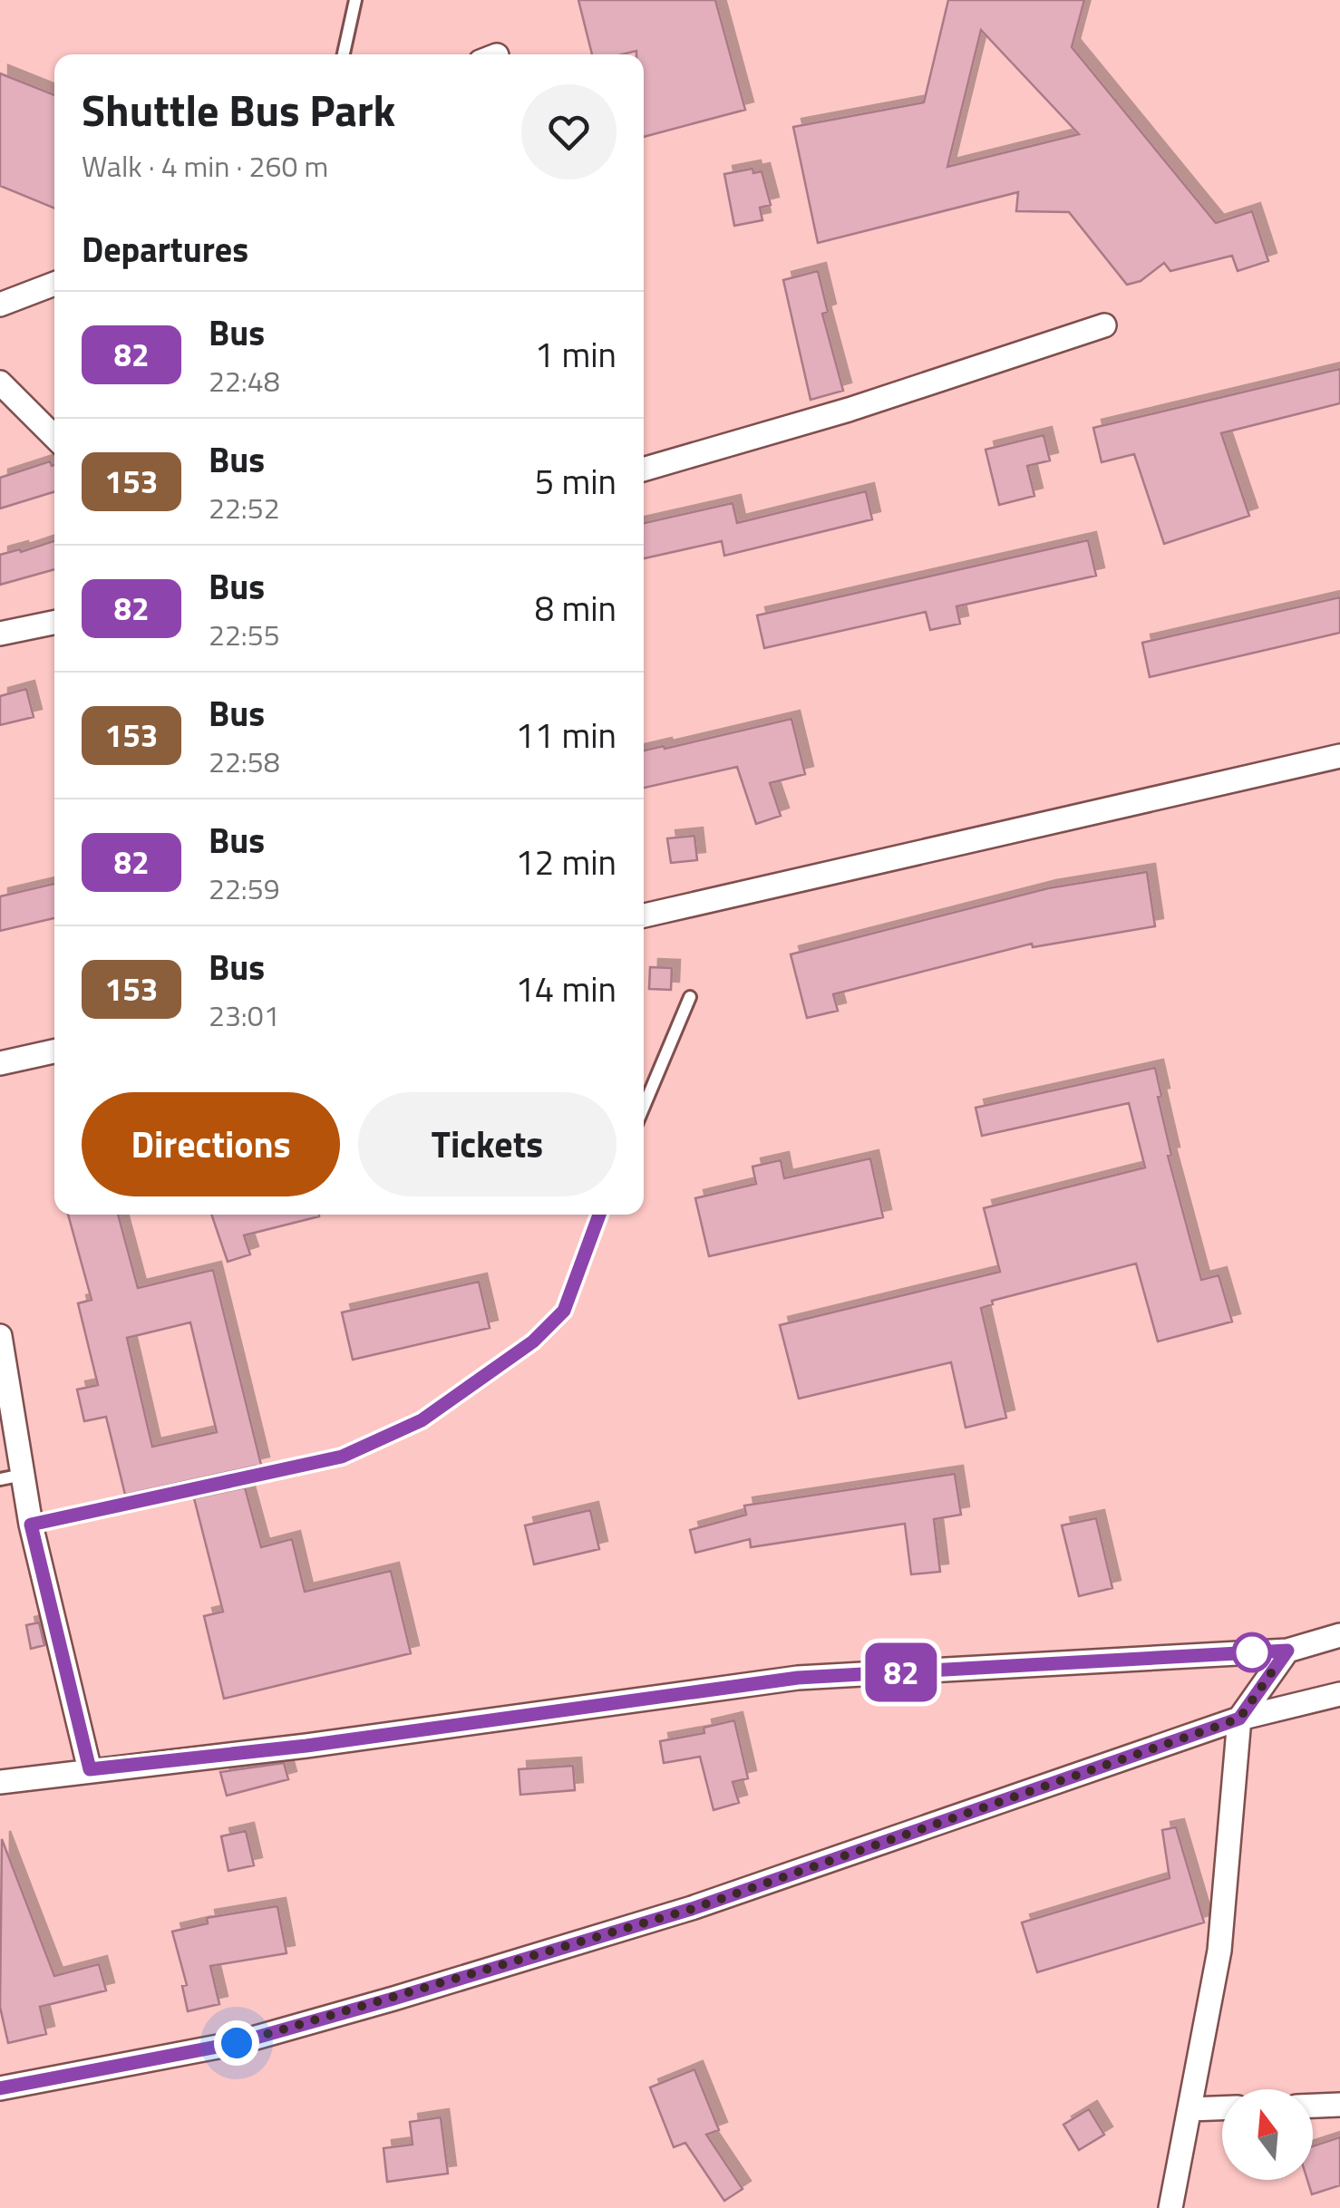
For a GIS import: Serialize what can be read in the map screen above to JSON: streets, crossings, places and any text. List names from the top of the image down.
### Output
{
  "lines": ["bus line 82"],
  "north": "top",
  "page": {
    "on_map": "82",
    "heading": [
      ["Shuttle Bus Park", "Walk · 4 min · 260 m"],
      "Departures"
    ],
    "list": [
      {
        "mark": "82",
        "name": "Bus",
        "note": "22:48",
        "value": "1 min"
      },
      {
        "mark": "153",
        "name": "Bus",
        "note": "22:52",
        "value": "5 min"
      },
      {
        "mark": "82",
        "name": "Bus",
        "note": "22:55",
        "value": "8 min"
      },
      {
        "mark": "153",
        "name": "Bus",
        "note": "22:58",
        "value": "11 min"
      },
      {
        "mark": "82",
        "name": "Bus",
        "note": "22:59",
        "value": "12 min"
      },
      {
        "mark": "153",
        "name": "Bus",
        "note": "23:01",
        "value": "14 min"
      }
    ],
    "buttons": ["Directions", "Tickets"]
  }
}
